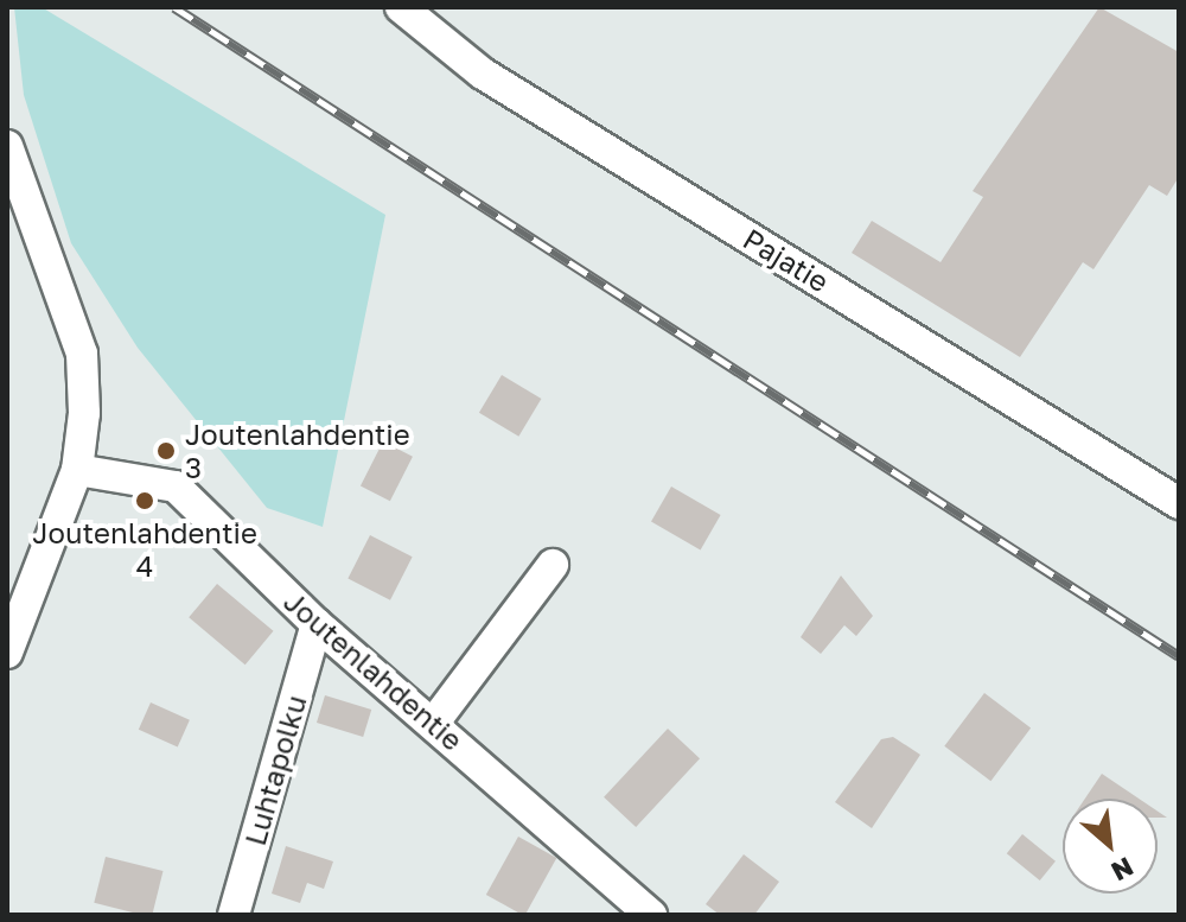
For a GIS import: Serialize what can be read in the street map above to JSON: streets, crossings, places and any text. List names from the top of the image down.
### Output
{
  "streets": {
    "street": ["Pajatie", "Joutenlahdentie", "Luhtapolku"]
  },
  "crossings": [
    ["Joutenlahdentie", "Luhtapolku"]
  ],
  "places": ["Joutenlahdentie 3", "Joutenlahdentie 4"],
  "north": "bottom right"
}
